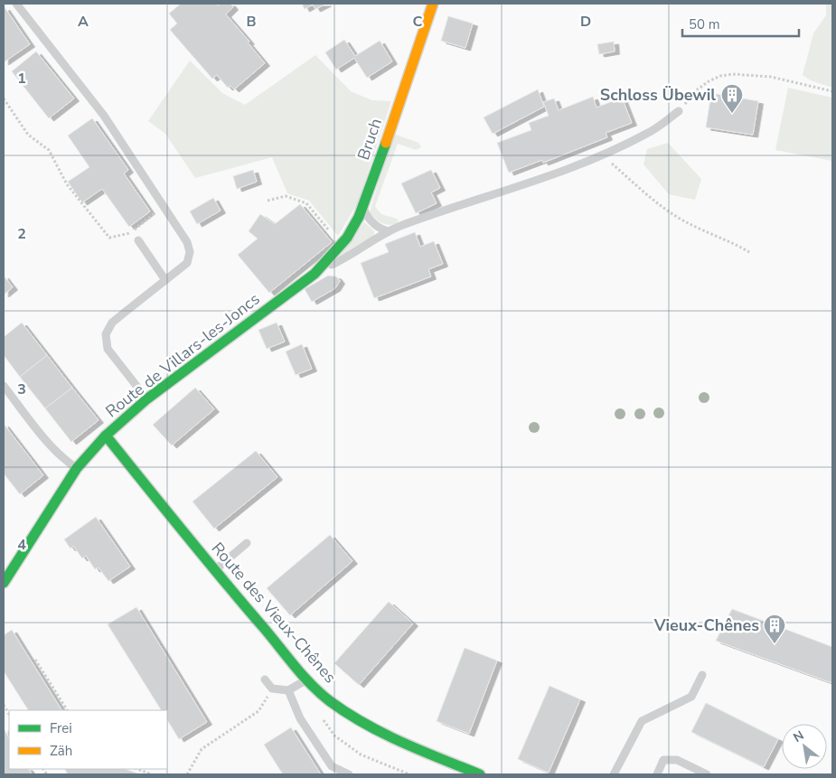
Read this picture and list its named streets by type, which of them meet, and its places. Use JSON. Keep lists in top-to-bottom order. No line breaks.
{"streets":{"street":["Bruch","Route de Villars-les-Joncs","Route des Vieux-Chênes"]},"crossings":[["Bruch","Route de Villars-les-Joncs"],["Route de Villars-les-Joncs","Route des Vieux-Chênes"]],"places":{"building":["Schloss Übewil","Vieux-Chênes"]},"legend":["Frei","Zäh"],"scale_bar":"50 m","north":"top left","grid":{"columns":["A","B","C","D"],"rows":["1","2","3","4"]}}
